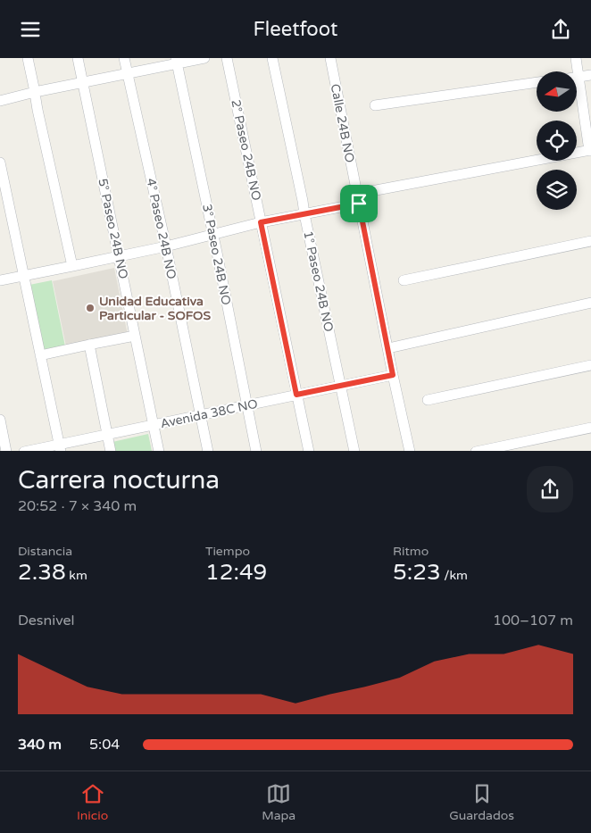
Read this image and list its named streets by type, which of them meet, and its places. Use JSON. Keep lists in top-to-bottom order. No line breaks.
{"streets":{"street":["Calle 24B NO","2° Paseo 24B NO","5° Paseo 24B NO","4° Paseo 24B NO","3° Paseo 24B NO","1° Paseo 24B NO","Avenida 38C NO"]},"crossings":[["Calle 24B NO","Avenida 38C NO"],["2° Paseo 24B NO","Avenida 38C NO"],["5° Paseo 24B NO","Avenida 38C NO"],["4° Paseo 24B NO","Avenida 38C NO"],["3° Paseo 24B NO","Avenida 38C NO"],["1° Paseo 24B NO","Avenida 38C NO"]],"places":["Unidad Educativa Particular - SOFOS"],"north":"left","page":{"header":"Fleetfoot","heading":["Carrera nocturna","20:52 · 7 × 340 m"],"stats":[["Distancia","2.38 km"],["Tiempo","12:49"],["Ritmo","5:23 /km"]],"chart":["Desnivel","100–107 m"],"list":[{"name":"340 m","note":"5:04"}],"tabs":["Inicio","Mapa","Guardados"]}}
